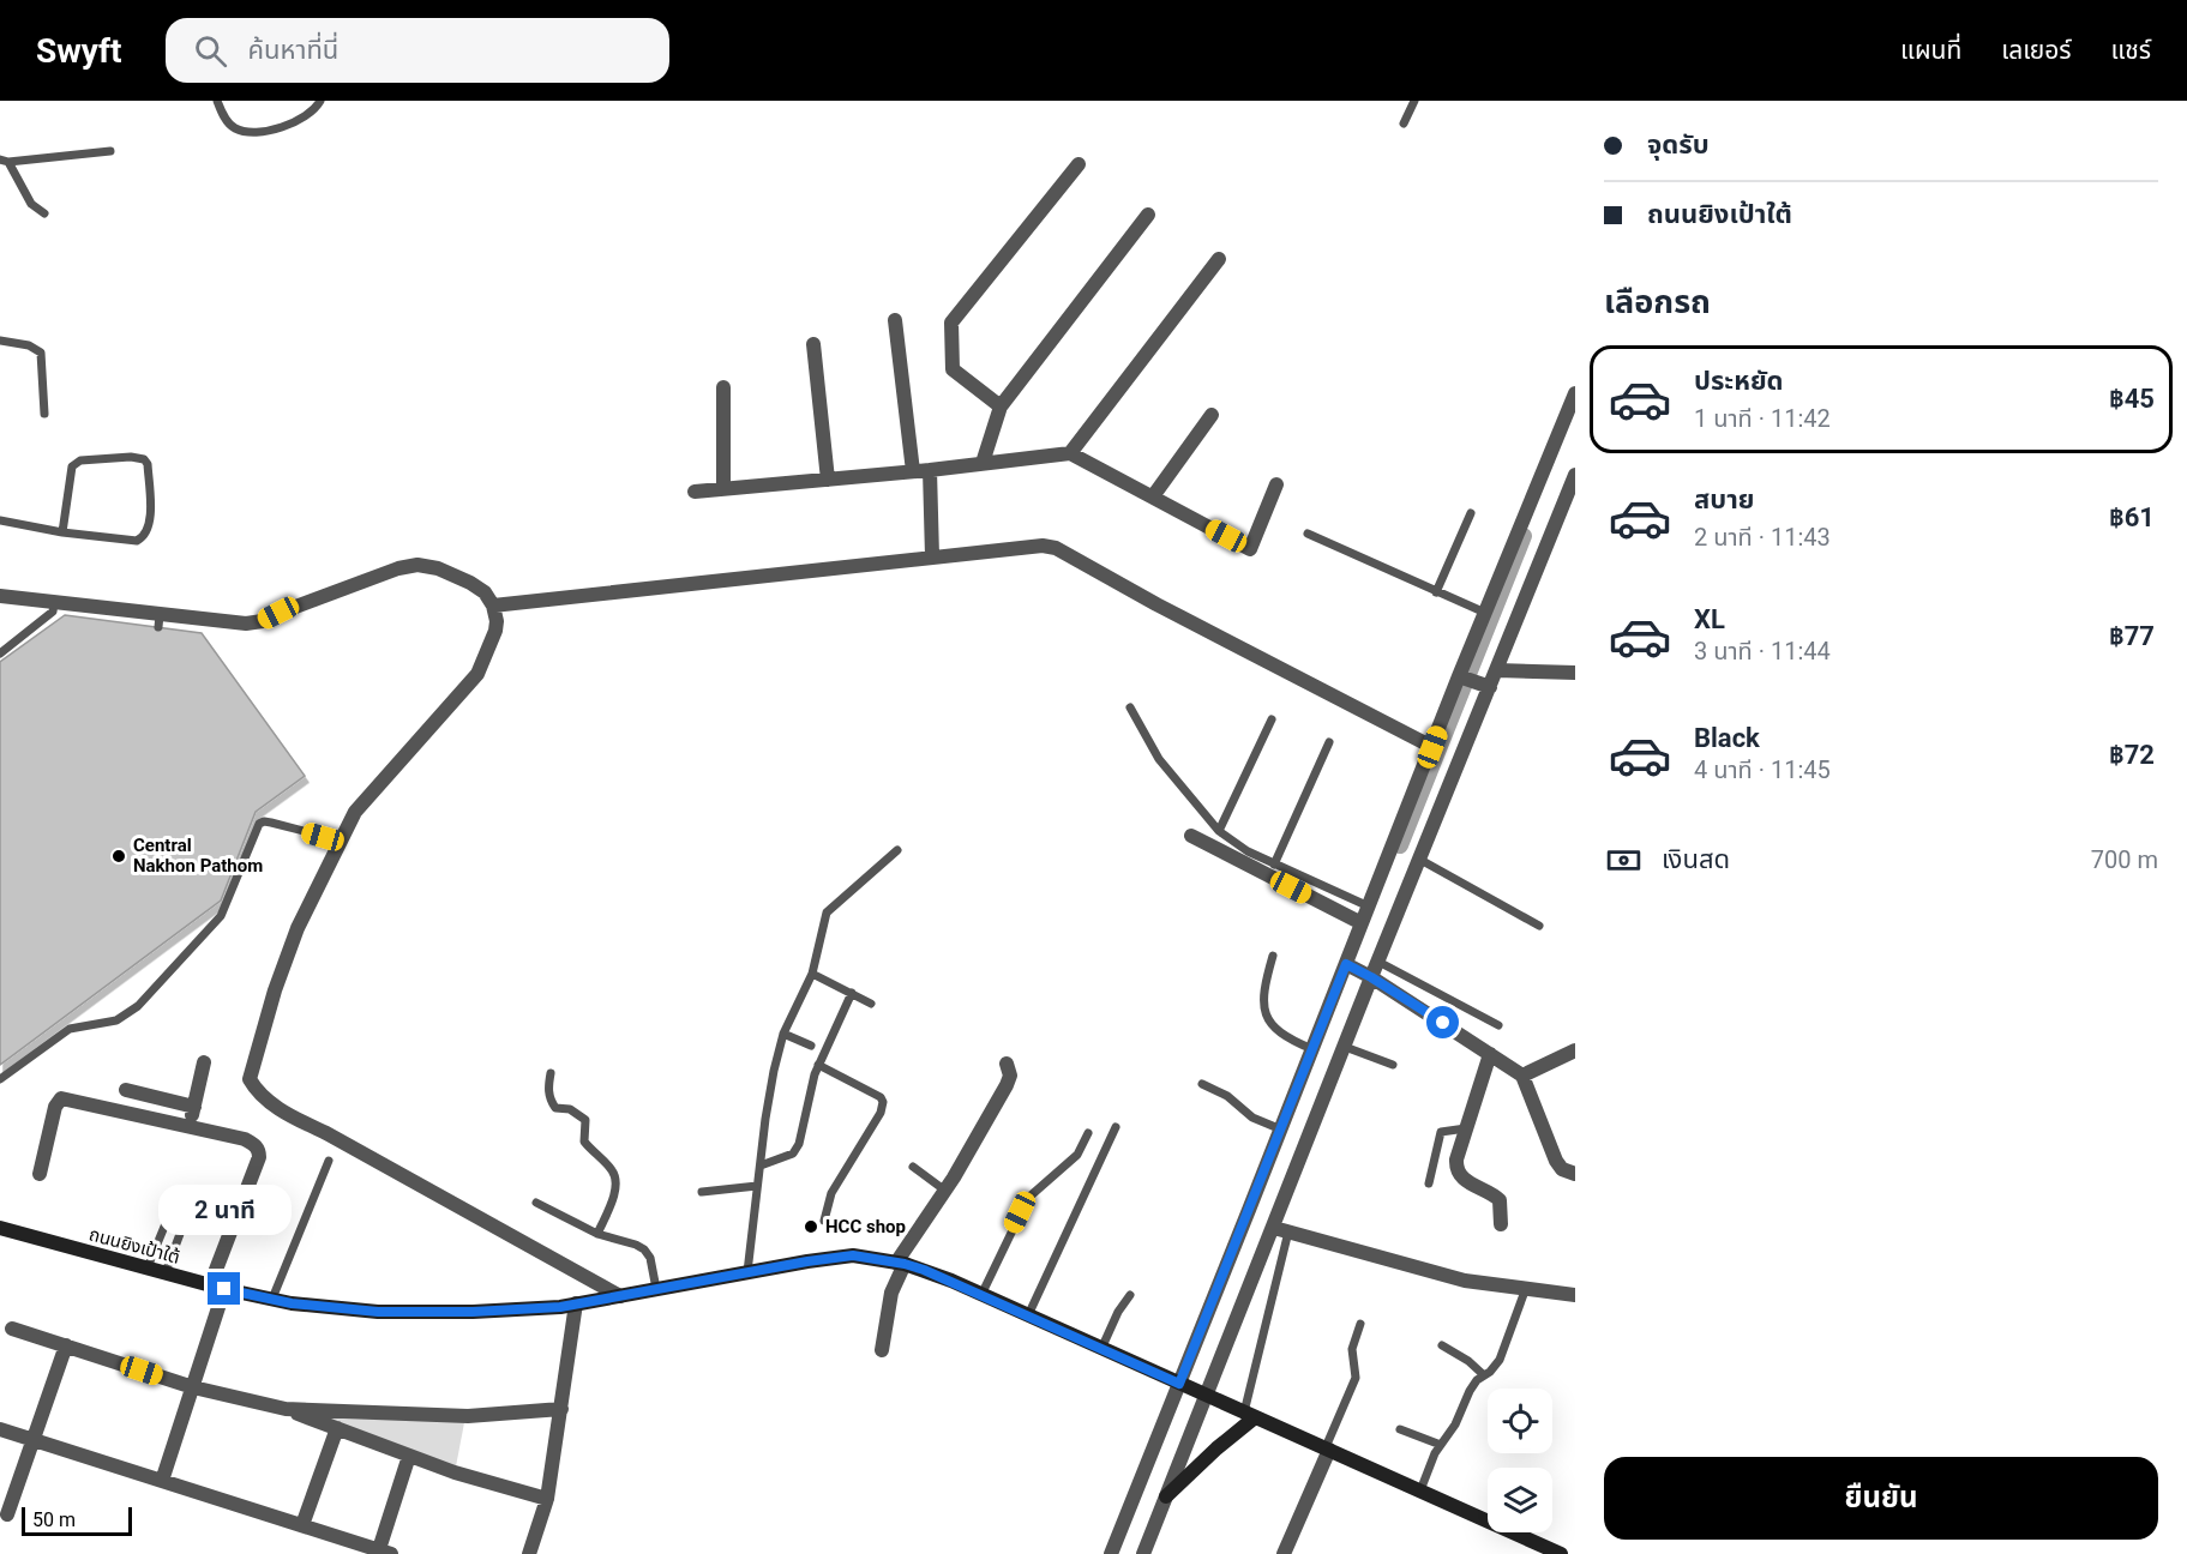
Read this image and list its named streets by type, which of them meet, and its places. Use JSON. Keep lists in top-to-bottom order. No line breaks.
{"streets":{"main road":["ถนนยิงเป้าใต้"]},"places":["Central Nakhon Pathom","HCC shop"],"scale_bar":"50 m","page":{"header":"Swyft","search":"ค้นหาที่นี่","nav":["แผนที่","เลเยอร์","แชร์"],"banner":["จุดรับ","ถนนยิงเป้าใต้"],"heading":"เลือกรถ","list":[{"name":"ประหยัด","note":"1 นาที · 11:42","value":"฿45"},{"name":"สบาย","note":"2 นาที · 11:43","value":"฿61"},{"name":"XL","note":"3 นาที · 11:44","value":"฿77"},{"name":"Black","note":"4 นาที · 11:45","value":"฿72"}],"pay":["เงินสด","700 m"],"bubble":"2 นาที","buttons":"ยืนยัน","scale":"50 m"}}
